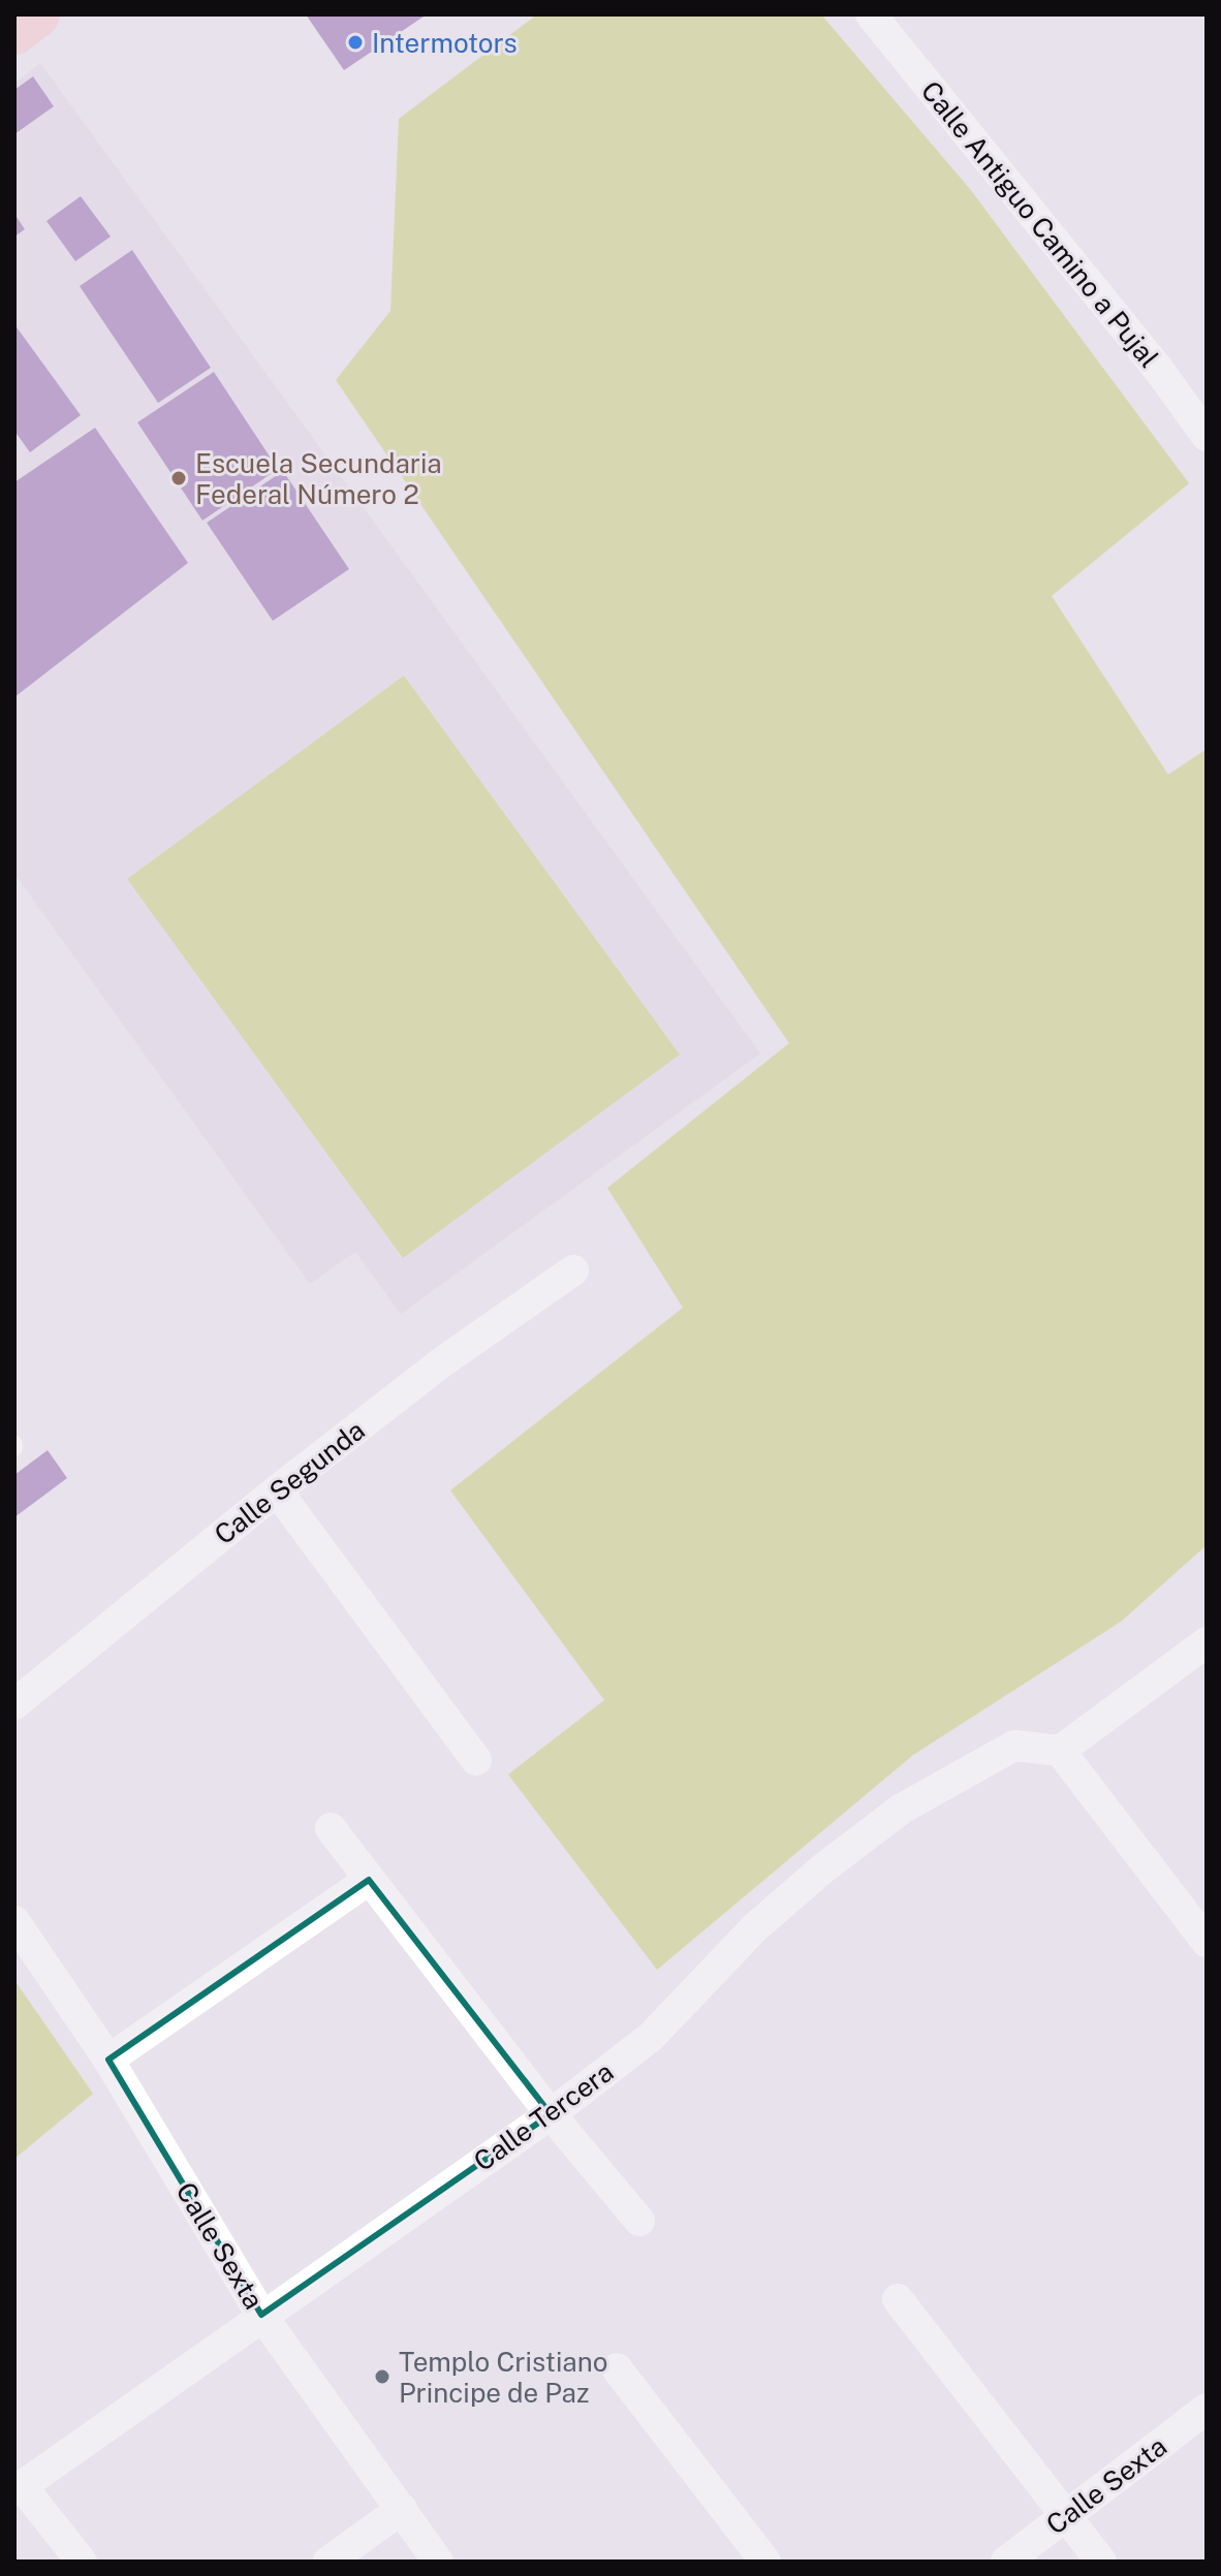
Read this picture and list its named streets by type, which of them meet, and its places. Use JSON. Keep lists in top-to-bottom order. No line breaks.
{"streets":{"street":["Calle Antiguo Camino a Pujal","Calle Segunda","Calle Tercera","Calle Sexta"]},"crossings":[["Calle Tercera","Calle Sexta"]],"places":["Intermotors","Escuela Secundaria Federal Número 2","Templo Cristiano Principe de Paz"]}
